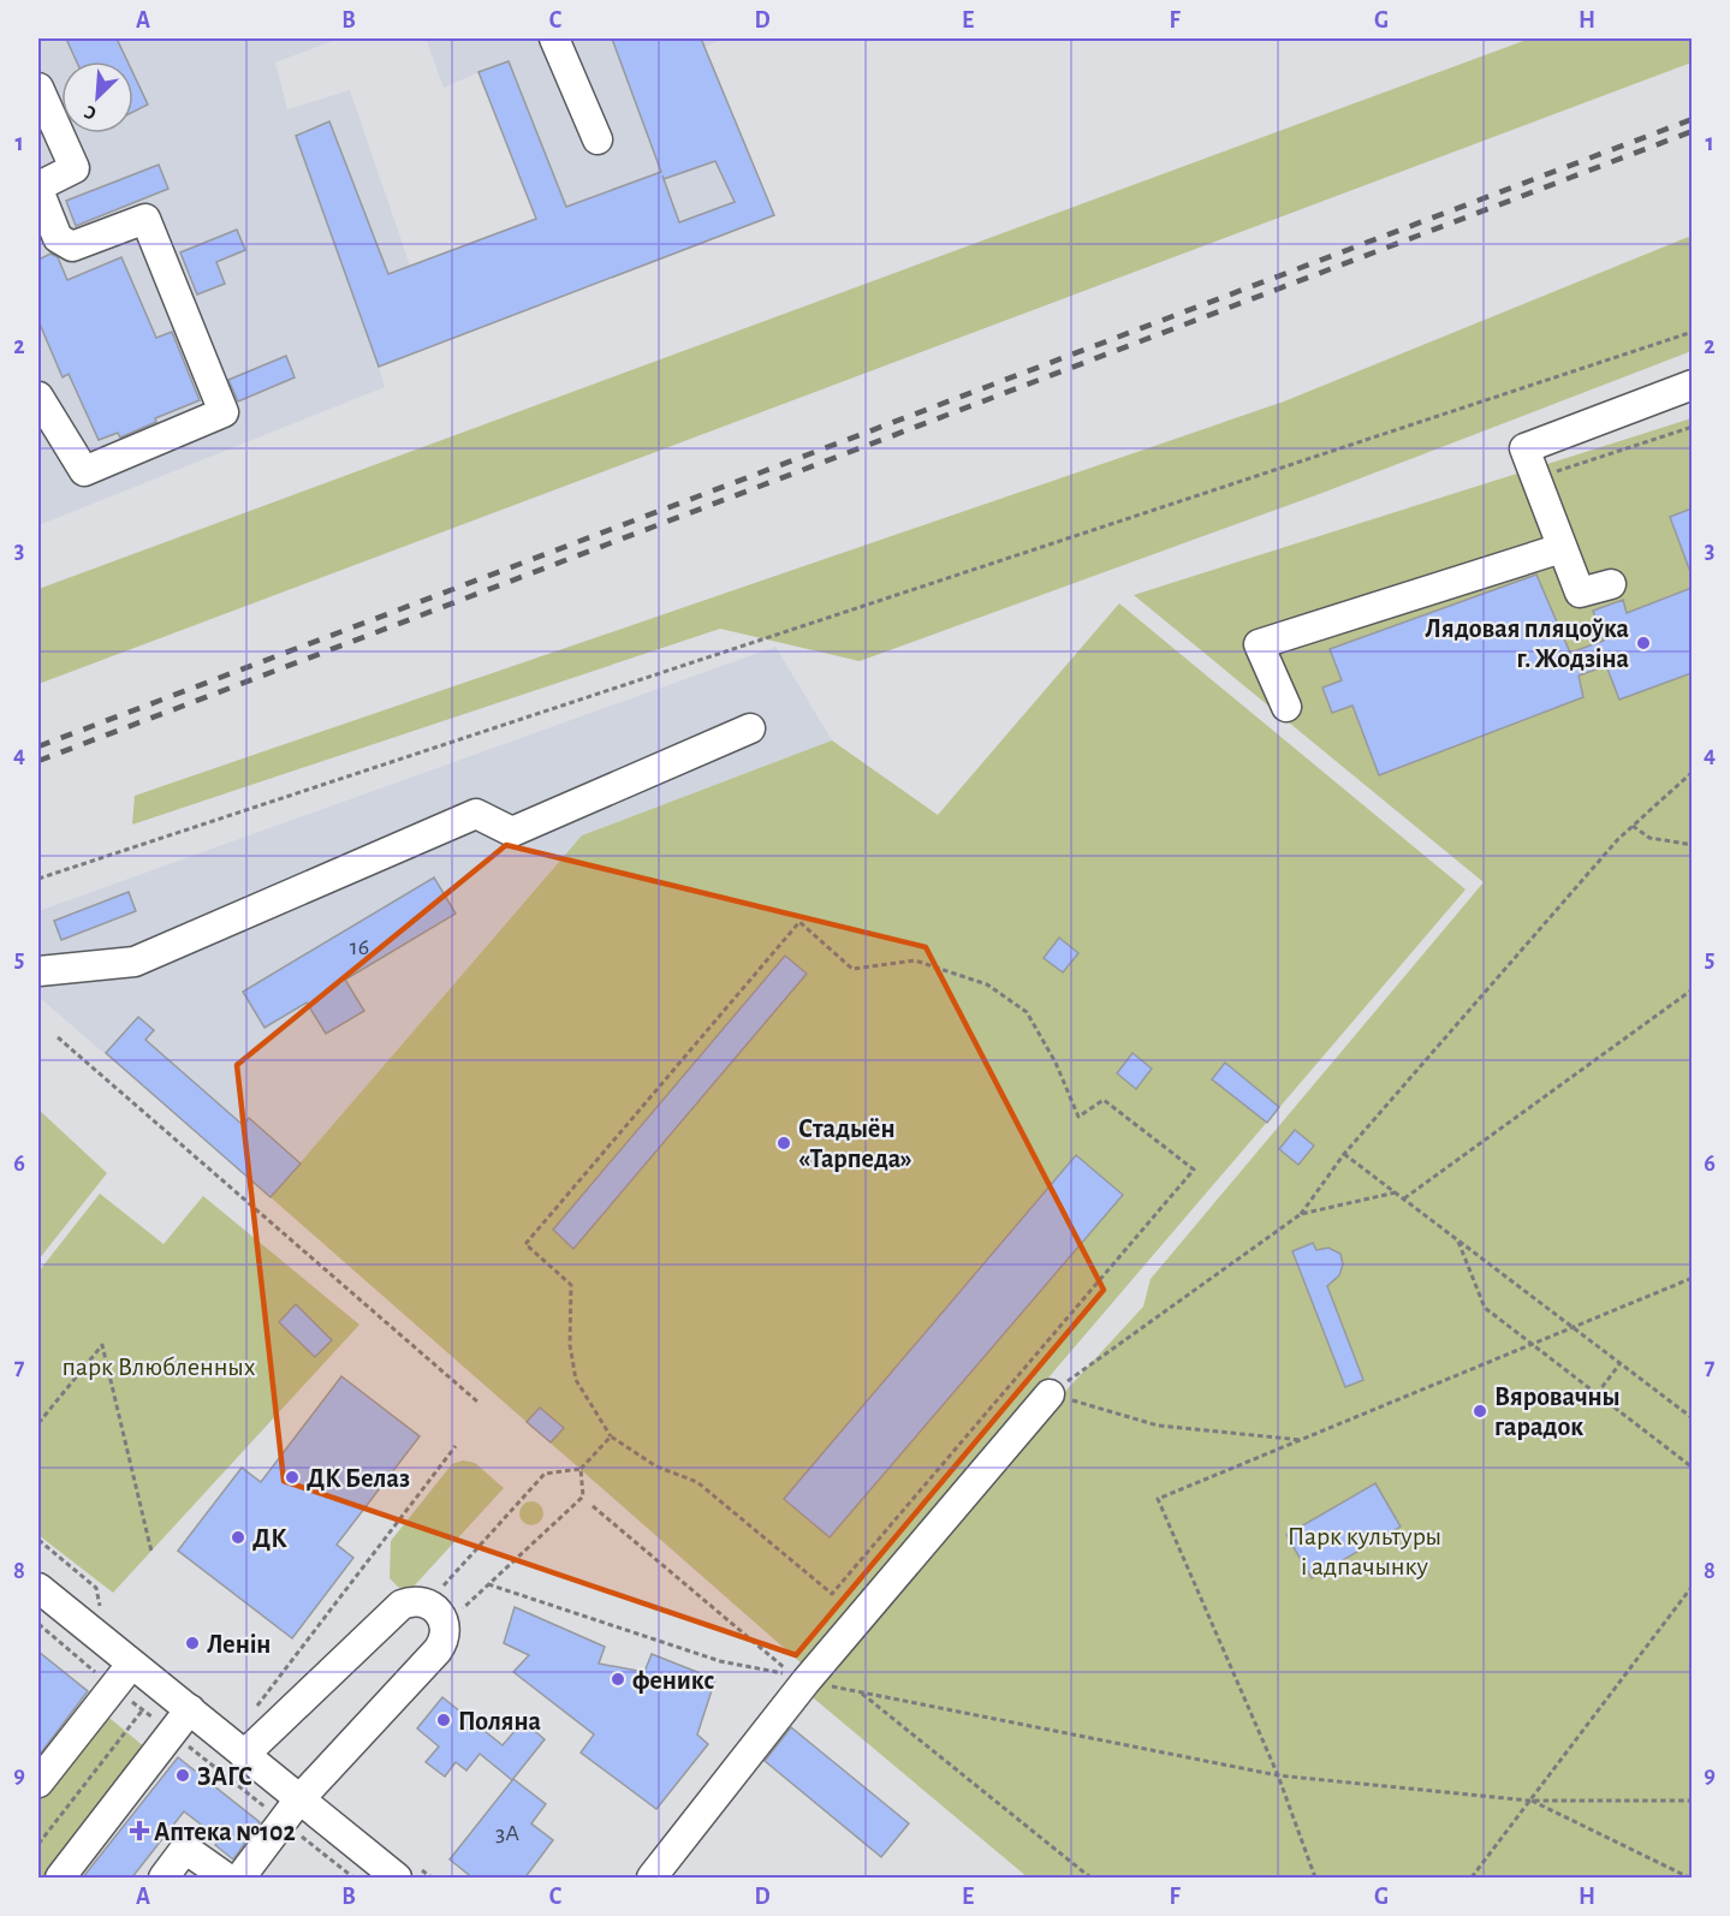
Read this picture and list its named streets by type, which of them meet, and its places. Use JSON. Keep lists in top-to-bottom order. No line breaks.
{"parks":["парк Влюбленных","Парк культуры і адпачынку"],"places":{"other":["Лядовая пляцоўка г. Жодзіна","Стадыён «Тарпеда»","Вяровачны гарадок","ДК Белаз","ДК","Ленін","феникс","Поляна","ЗАГС"],"health":["Аптека №102"]},"house_numbers":["16","3А"],"north":"bottom left","grid":{"columns":["A","B","C","D","E","F","G","H"],"rows":["1","2","3","4","5","6","7","8","9"]}}
